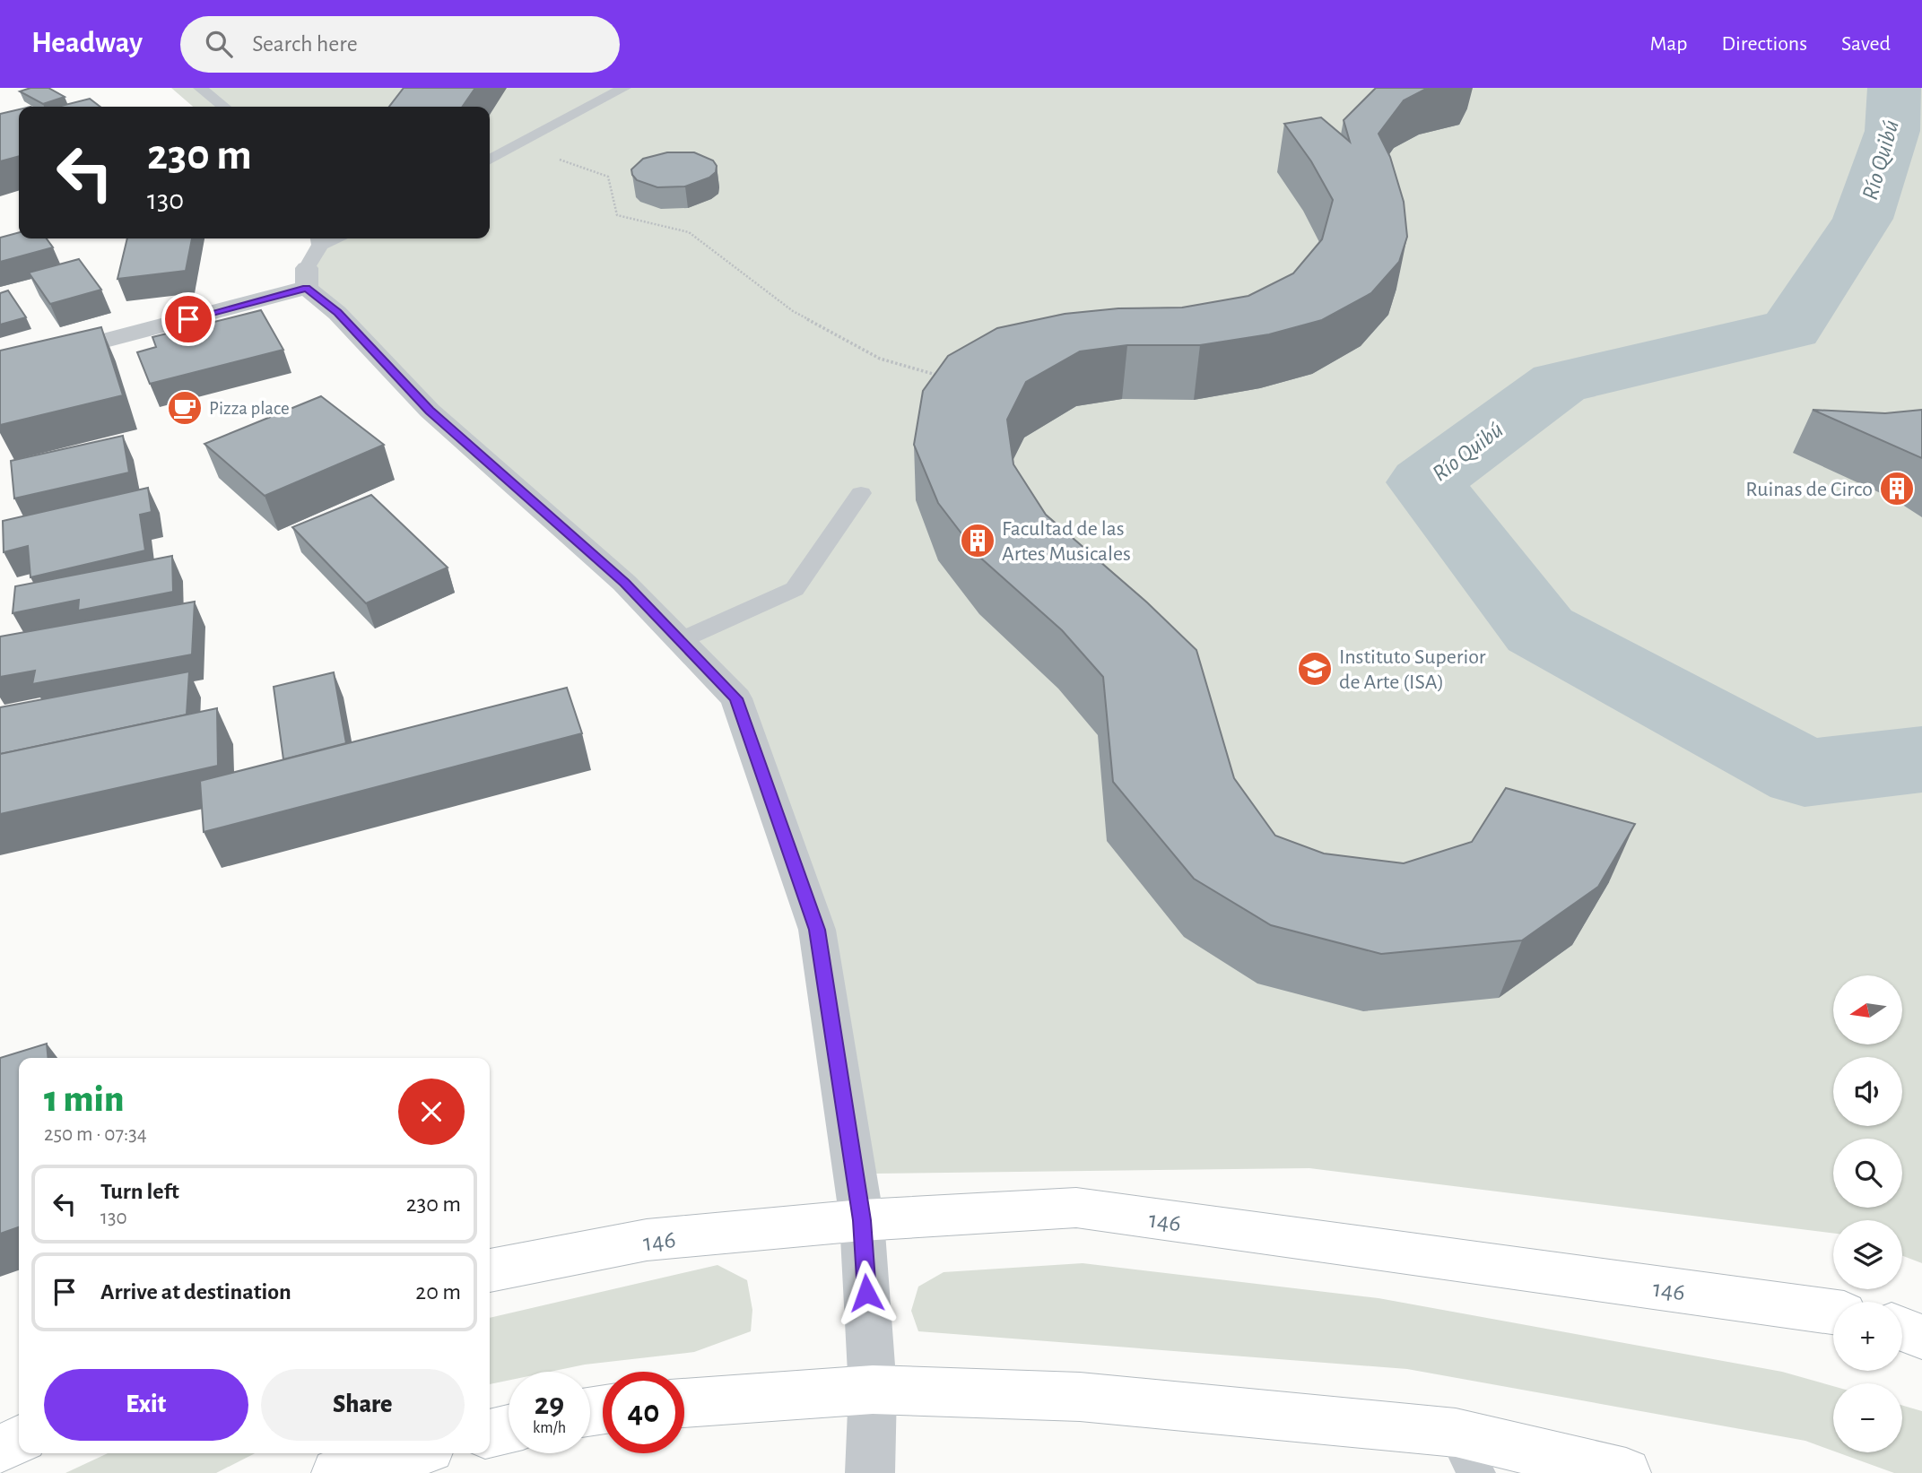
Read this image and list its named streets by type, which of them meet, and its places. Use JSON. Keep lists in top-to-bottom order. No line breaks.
{"streets":{"main road":["146"]},"water":["Río Quibú"],"places":{"cafe":["Pizza place"],"building":["Ruinas de Circo","Facultad de las Artes Musicales"],"school or university":["Instituto Superior de Arte (ISA)"]},"north":"left","page":{"header":"Headway","search":"Search here","nav":["Map","Directions","Saved"],"turn":["230 m","130"],"map_buttons":["+","−"],"heading":["1 min","250 m · 07:34"],"list":[{"name":"Turn left","note":"130","value":"230 m"},{"name":"Arrive at destination","value":"20 m"}],"buttons":["Exit","Share"],"speed":"29 km/h","limit":"40"}}
